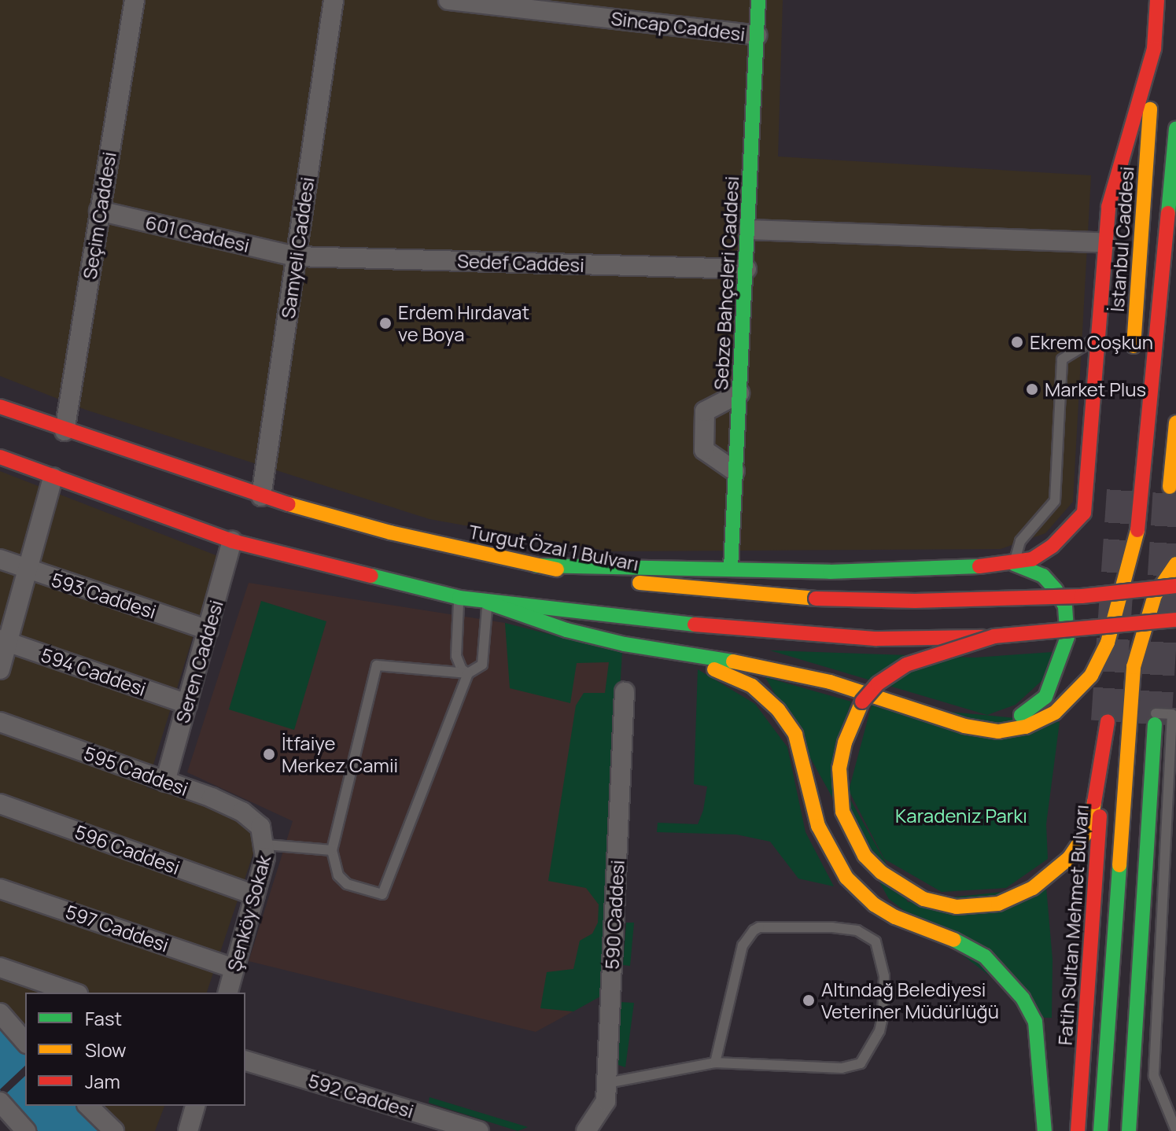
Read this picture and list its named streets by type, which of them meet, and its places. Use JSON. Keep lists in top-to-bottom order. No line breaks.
{"streets":{"main road":["İstanbul Caddesi","Sebze Bahçeleri Caddesi","Turgut Özal 1 Bulvarı","Fatih Sultan Mehmet Bulvarı"],"street":["Sincap Caddesi","Seçim Caddesi","601 Caddesi","Samyeli Caddesi","Sedef Caddesi","593 Caddesi","Seren Caddesi","594 Caddesi","595 Caddesi","596 Caddesi","Şenköy Sokak","590 Caddesi","597 Caddesi","592 Caddesi"]},"crossings":[["Sincap Caddesi","Sebze Bahçeleri Caddesi"],["Seçim Caddesi","601 Caddesi"],["Seçim Caddesi","Turgut Özal 1 Bulvarı"],["601 Caddesi","Samyeli Caddesi"],["601 Caddesi","Sedef Caddesi"],["Samyeli Caddesi","Sedef Caddesi"],["Samyeli Caddesi","Turgut Özal 1 Bulvarı"],["Sedef Caddesi","Sebze Bahçeleri Caddesi"],["593 Caddesi","Seren Caddesi"],["Seren Caddesi","594 Caddesi"],["Seren Caddesi","595 Caddesi"],["595 Caddesi","Şenköy Sokak"],["596 Caddesi","Şenköy Sokak"],["Şenköy Sokak","597 Caddesi"]],"parks":["Karadeniz Parkı"],"places":["Erdem Hırdavat ve Boya","Ekrem Coşkun","Market Plus","İtfaiye Merkez Camii","Altındağ Belediyesi Veteriner Müdürlüğü"],"legend":["Fast","Slow","Jam"]}
